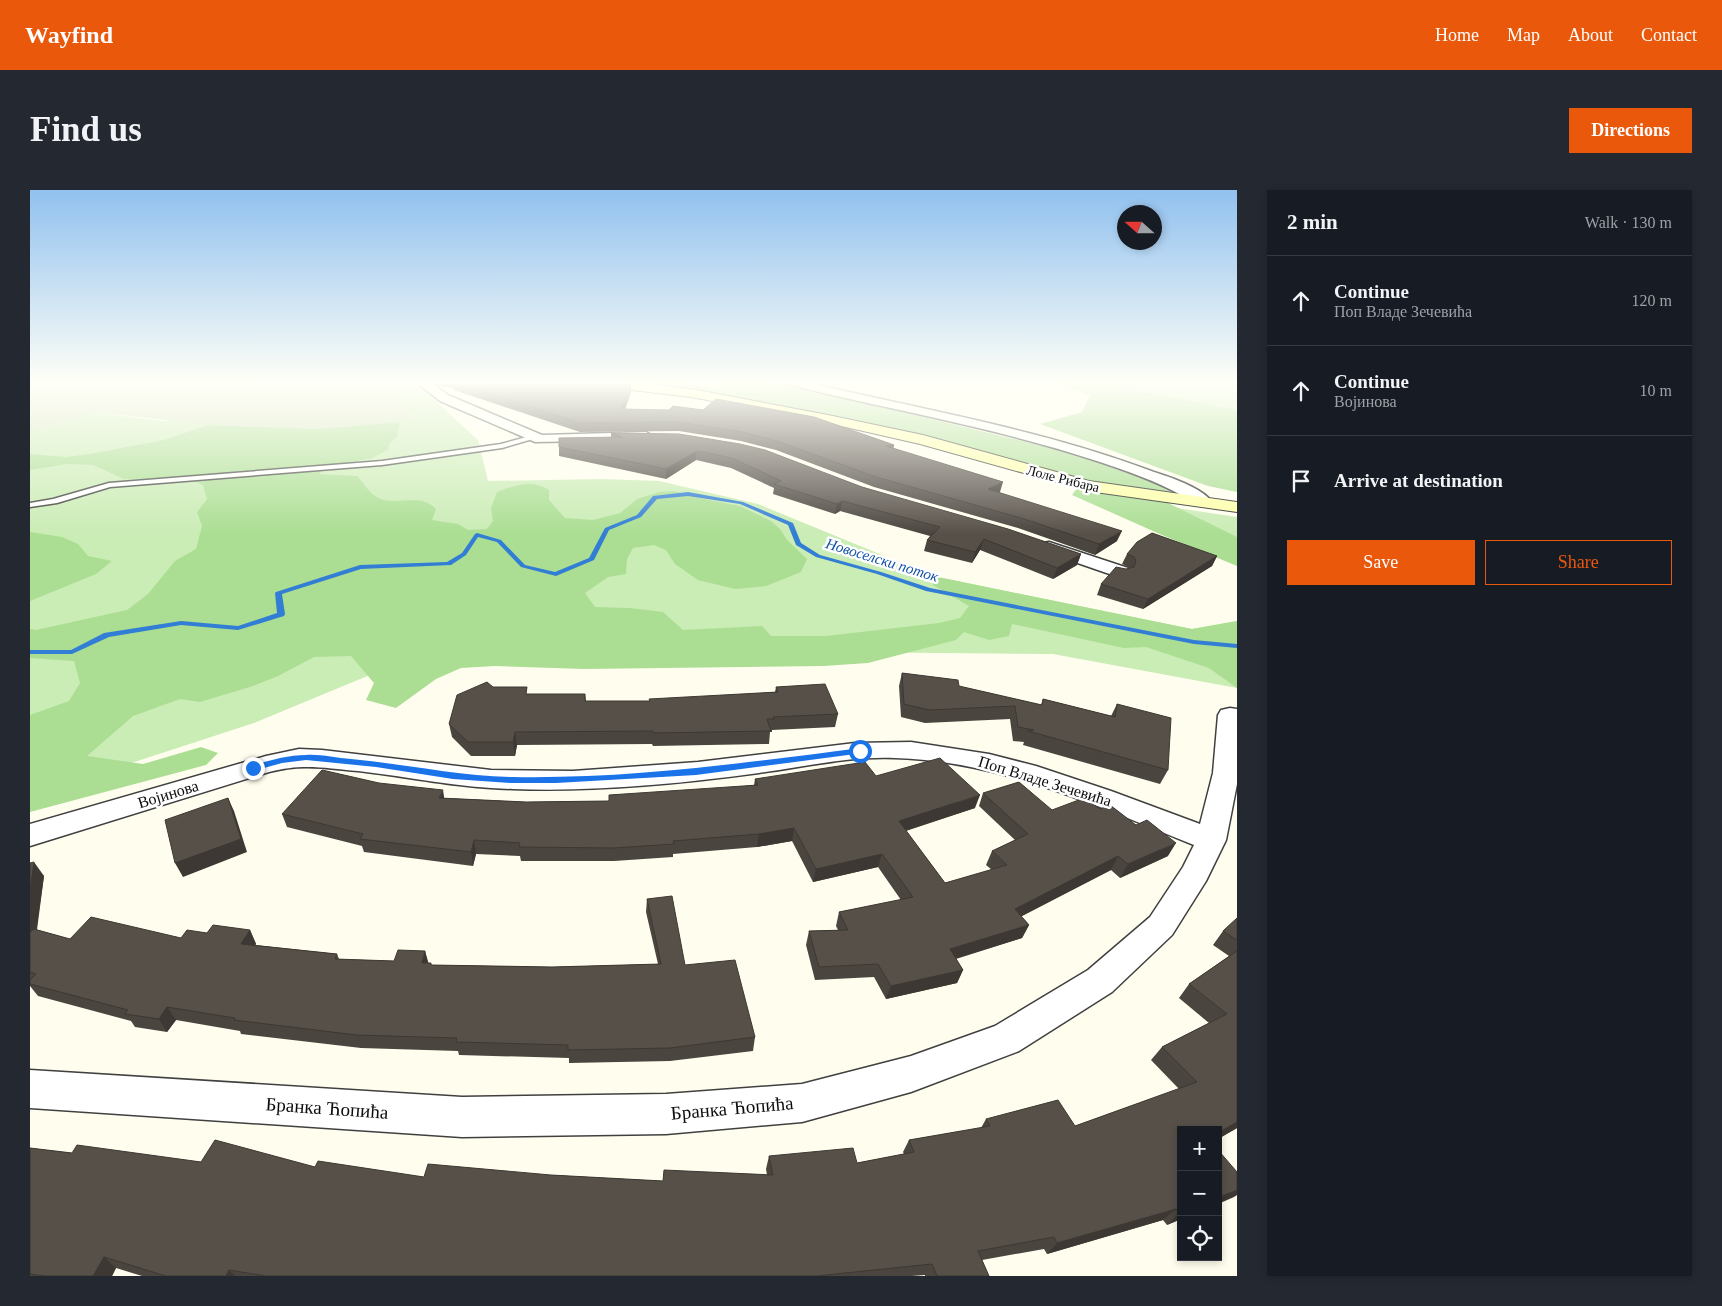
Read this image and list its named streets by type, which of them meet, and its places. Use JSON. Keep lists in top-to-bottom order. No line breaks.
{"streets":{"street":["Лоле Рибара","Поп Владе Зечевића","Војинова","Бранка Ћопића"]},"crossings":[["Поп Владе Зечевића","Војинова"],["Поп Владе Зечевића","Бранка Ћопића"]],"water":["Новоселски поток"],"north":"left","page":{"header":"Wayfind","nav":["Home","Map","About","Contact"],"buttons":["Directions",["Save","Share"]],"title":"Find us","heading":["2 min","Walk · 130 m"],"list":[["Continue","Поп Владе Зечевића","120 m"],["Continue","Војинова","10 m"],"Arrive at destination"],"map_buttons":["+","−"]}}
